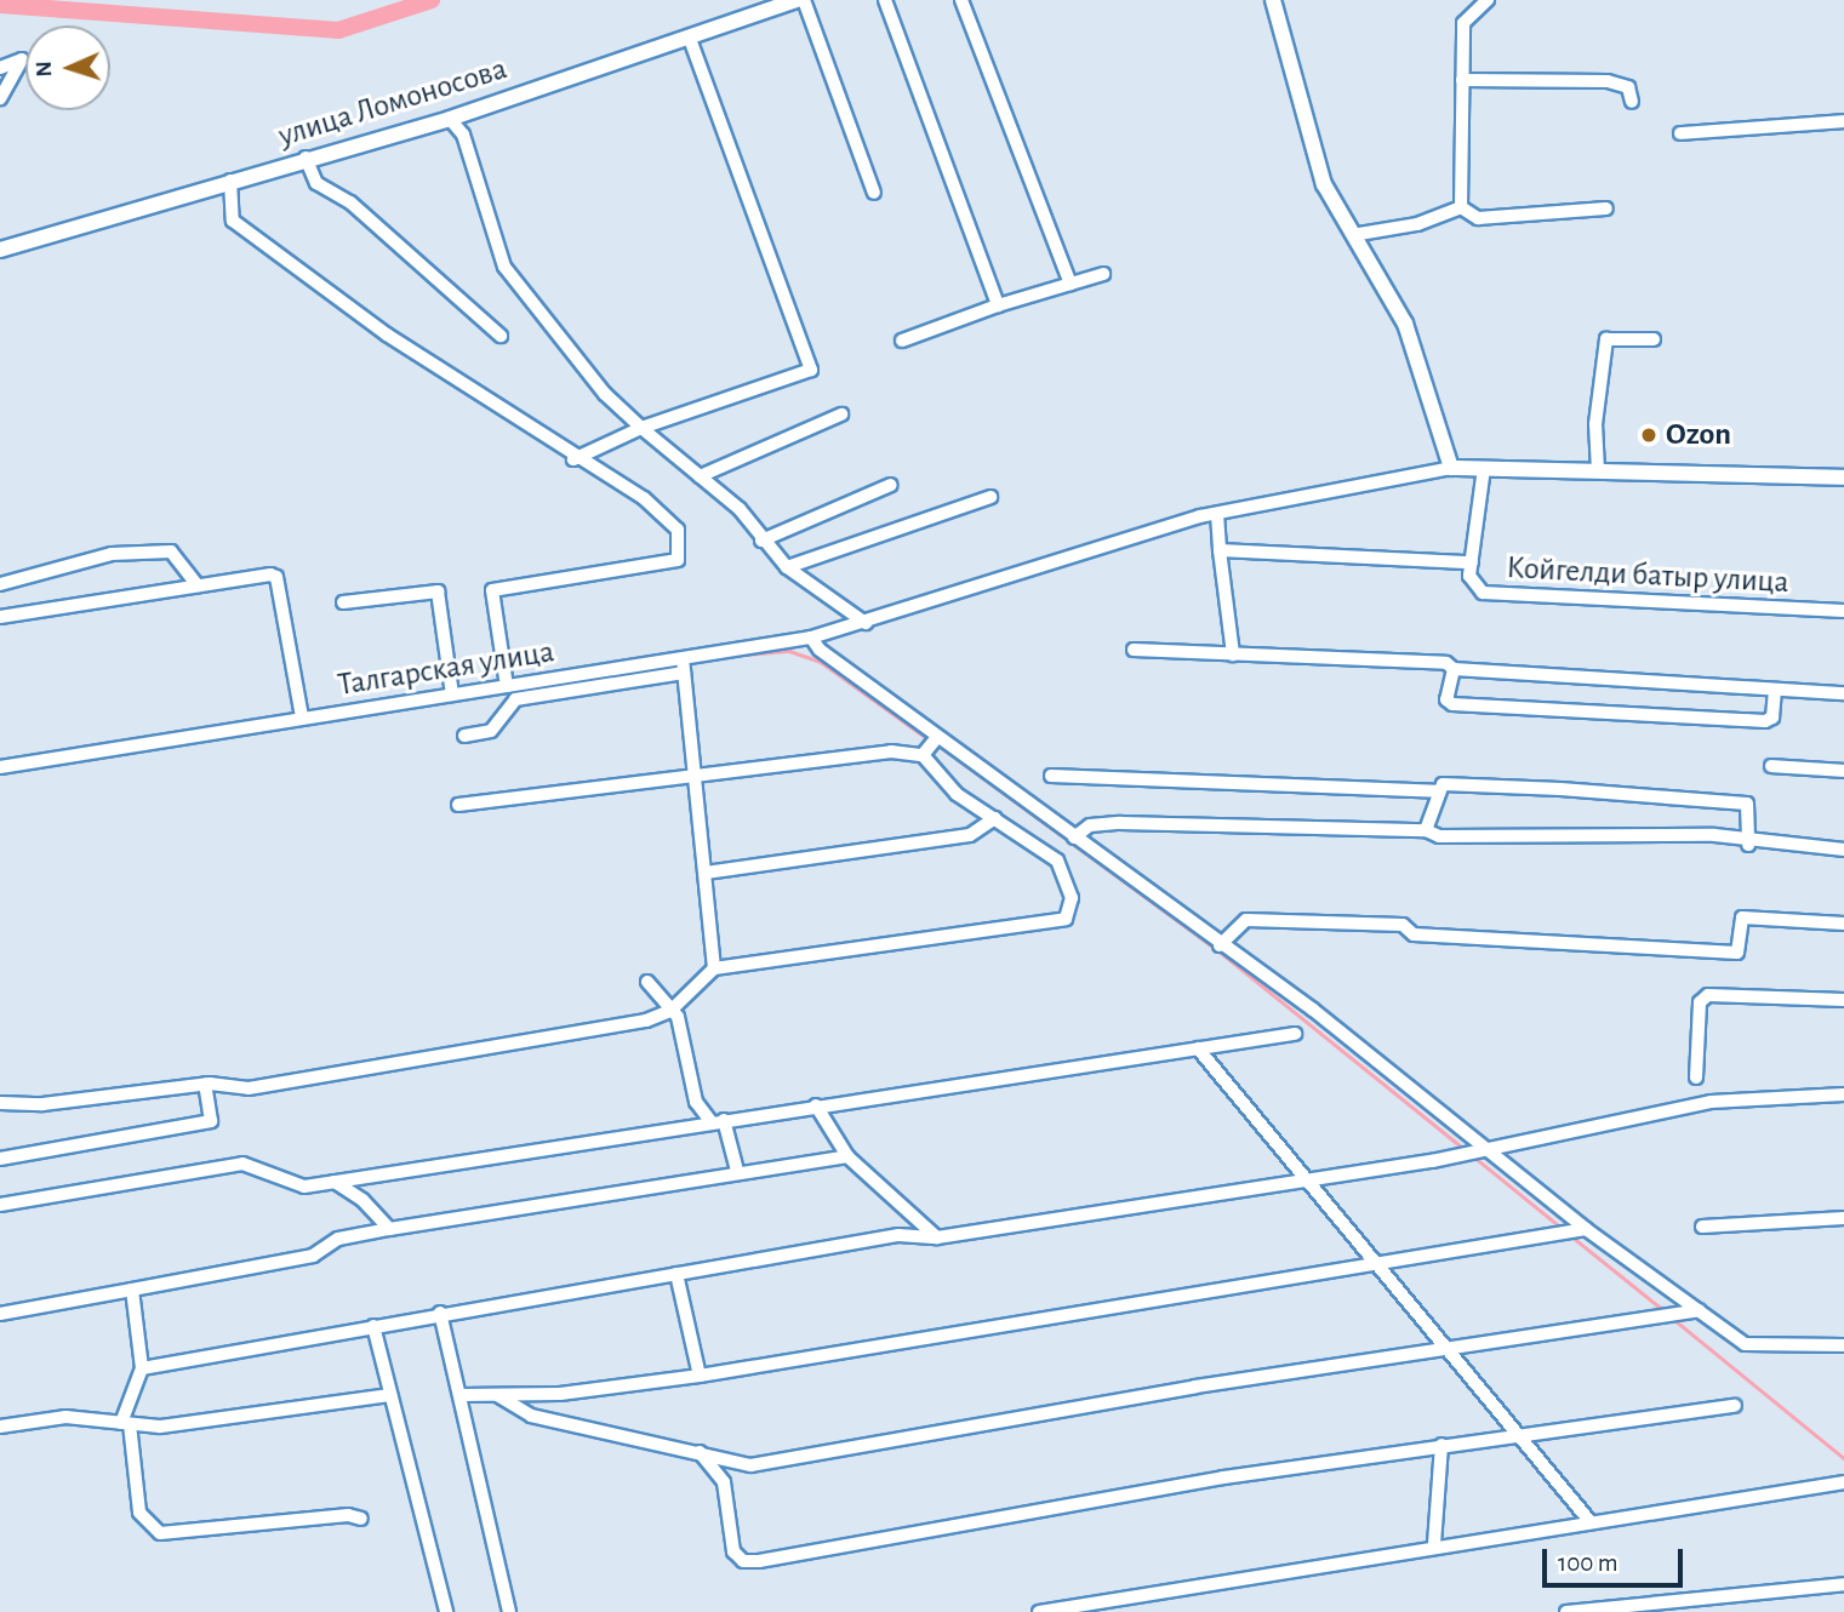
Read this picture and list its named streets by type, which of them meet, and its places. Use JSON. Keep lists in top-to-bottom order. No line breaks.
{"streets":{"main road":["улица Ломоносова"],"street":["Койгелди батыр улица","Талгарская улица"]},"places":["Ozon"],"scale_bar":"100 m","north":"left"}
